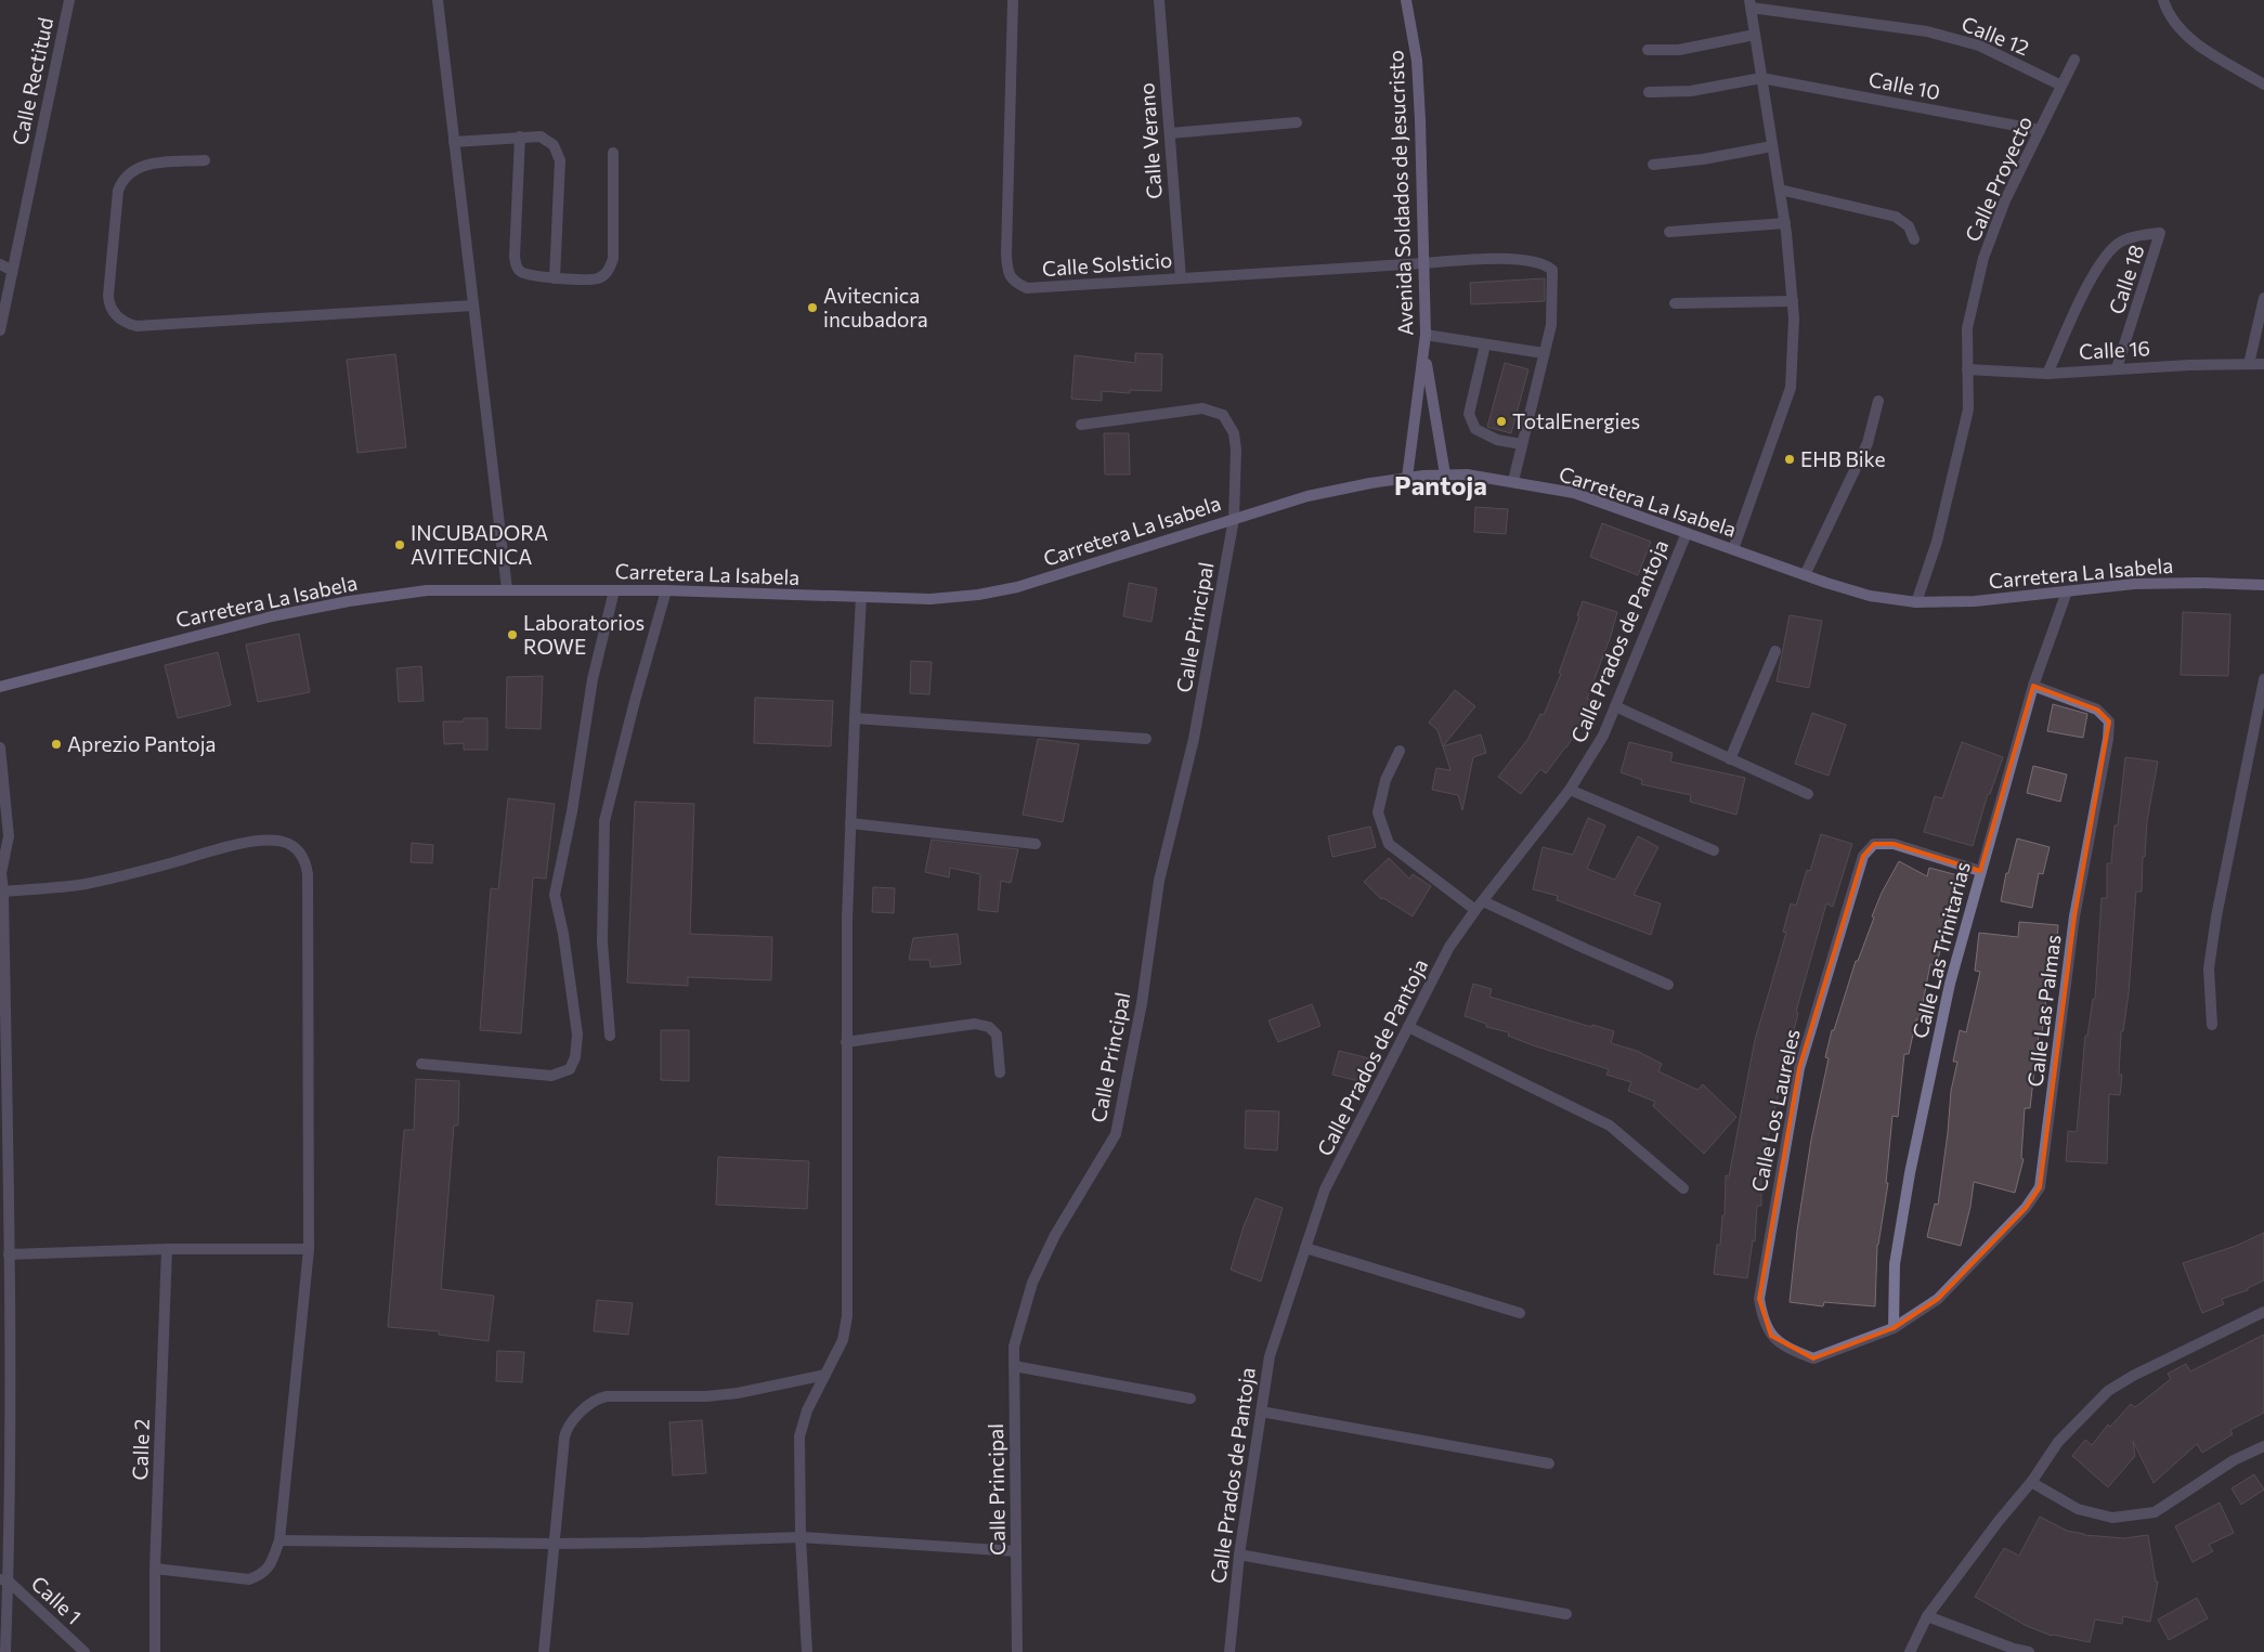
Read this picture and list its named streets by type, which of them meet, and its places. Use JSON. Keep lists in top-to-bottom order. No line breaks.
{"streets":{"main road":["Avenida Soldados de Jesucristo","Carretera La Isabela"],"street":["Calle 12","Calle Rectitud","Calle 10","Calle Verano","Calle Proyecto","Calle Solsticio","Calle 18","Calle 16","Calle Principal","Calle Prados de Pantoja","Calle Las Trinitarias","Calle Las Palmas","Calle Los Laureles","Calle 2","Calle 1"]},"crossings":[["Calle 12","Calle Proyecto"],["Calle 10","Calle Proyecto"],["Calle Verano","Calle Solsticio"],["Calle Proyecto","Calle 16"],["Calle Proyecto","Carretera La Isabela"],["Avenida Soldados de Jesucristo","Calle Solsticio"],["Avenida Soldados de Jesucristo","Carretera La Isabela"],["Calle 18","Calle 16"],["Carretera La Isabela","Calle Principal"],["Carretera La Isabela","Calle Prados de Pantoja"],["Carretera La Isabela","Calle Las Trinitarias"],["Calle Las Trinitarias","Calle Las Palmas"],["Calle Las Trinitarias","Calle Los Laureles"],["Calle Las Palmas","Calle Los Laureles"]],"districts":["Pantoja"],"places":["Avitecnica incubadora","TotalEnergies","EHB Bike","INCUBADORA AVITECNICA","Laboratorios ROWE","Aprezio Pantoja"]}
